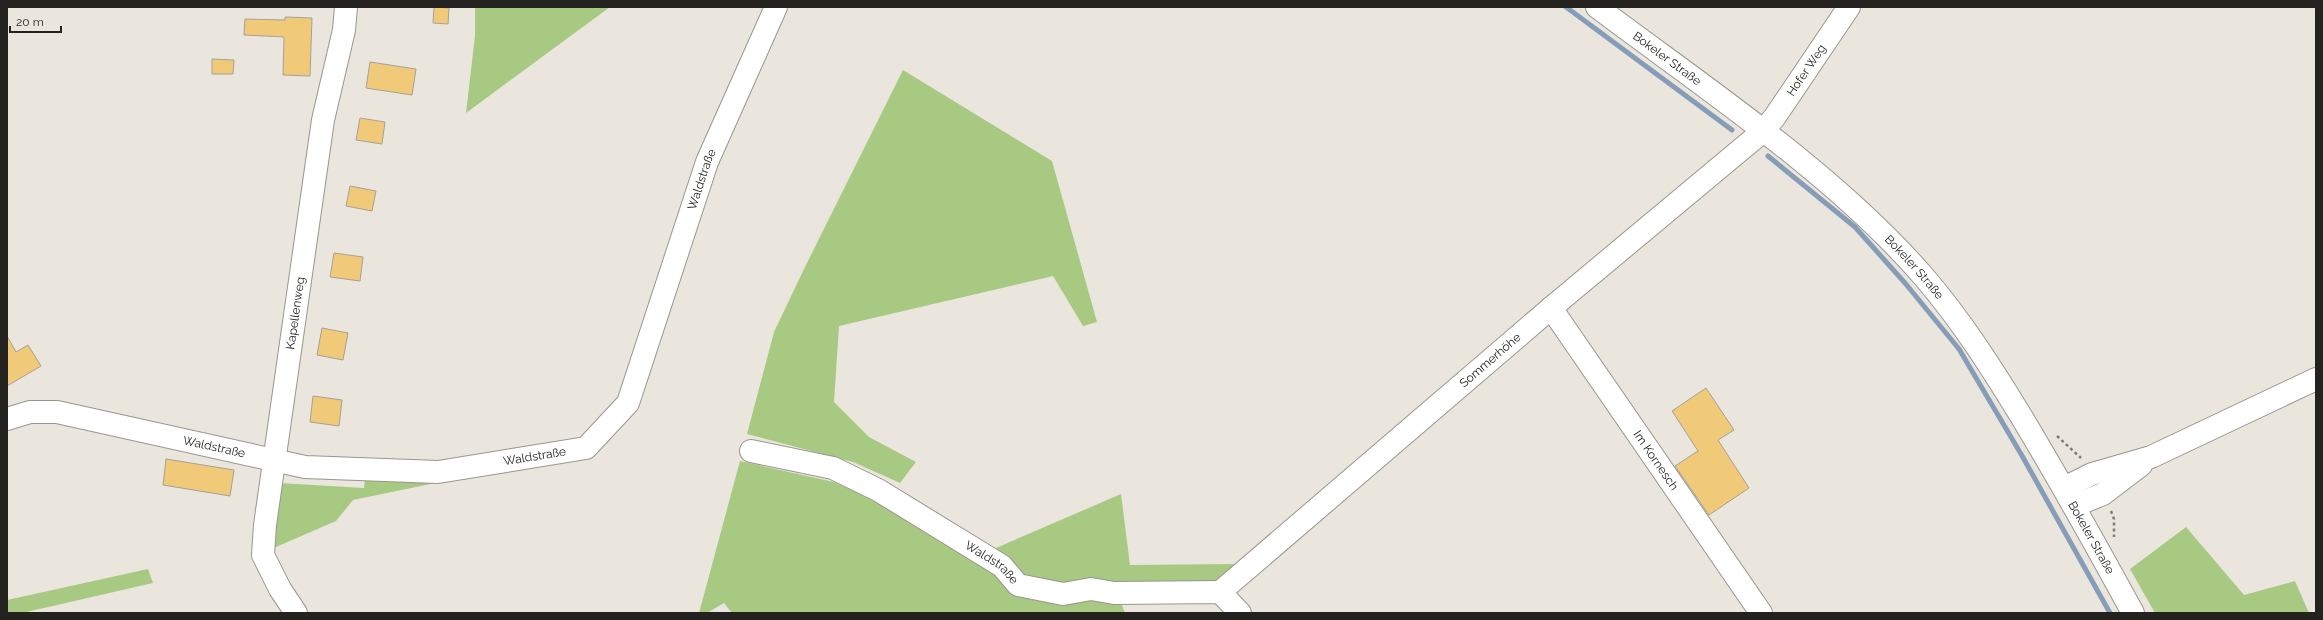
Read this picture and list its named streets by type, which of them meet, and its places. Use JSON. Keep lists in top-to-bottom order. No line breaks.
{"streets":{"street":["Bokeler Straße","Hofer Weg","Waldstraße","Kapellenweg","Sommerhöhe","Im Kornesch"]},"crossings":[["Bokeler Straße","Hofer Weg"],["Bokeler Straße","Sommerhöhe"],["Hofer Weg","Sommerhöhe"],["Waldstraße","Kapellenweg"],["Waldstraße","Sommerhöhe"],["Sommerhöhe","Im Kornesch"]],"scale_bar":"20 m"}
